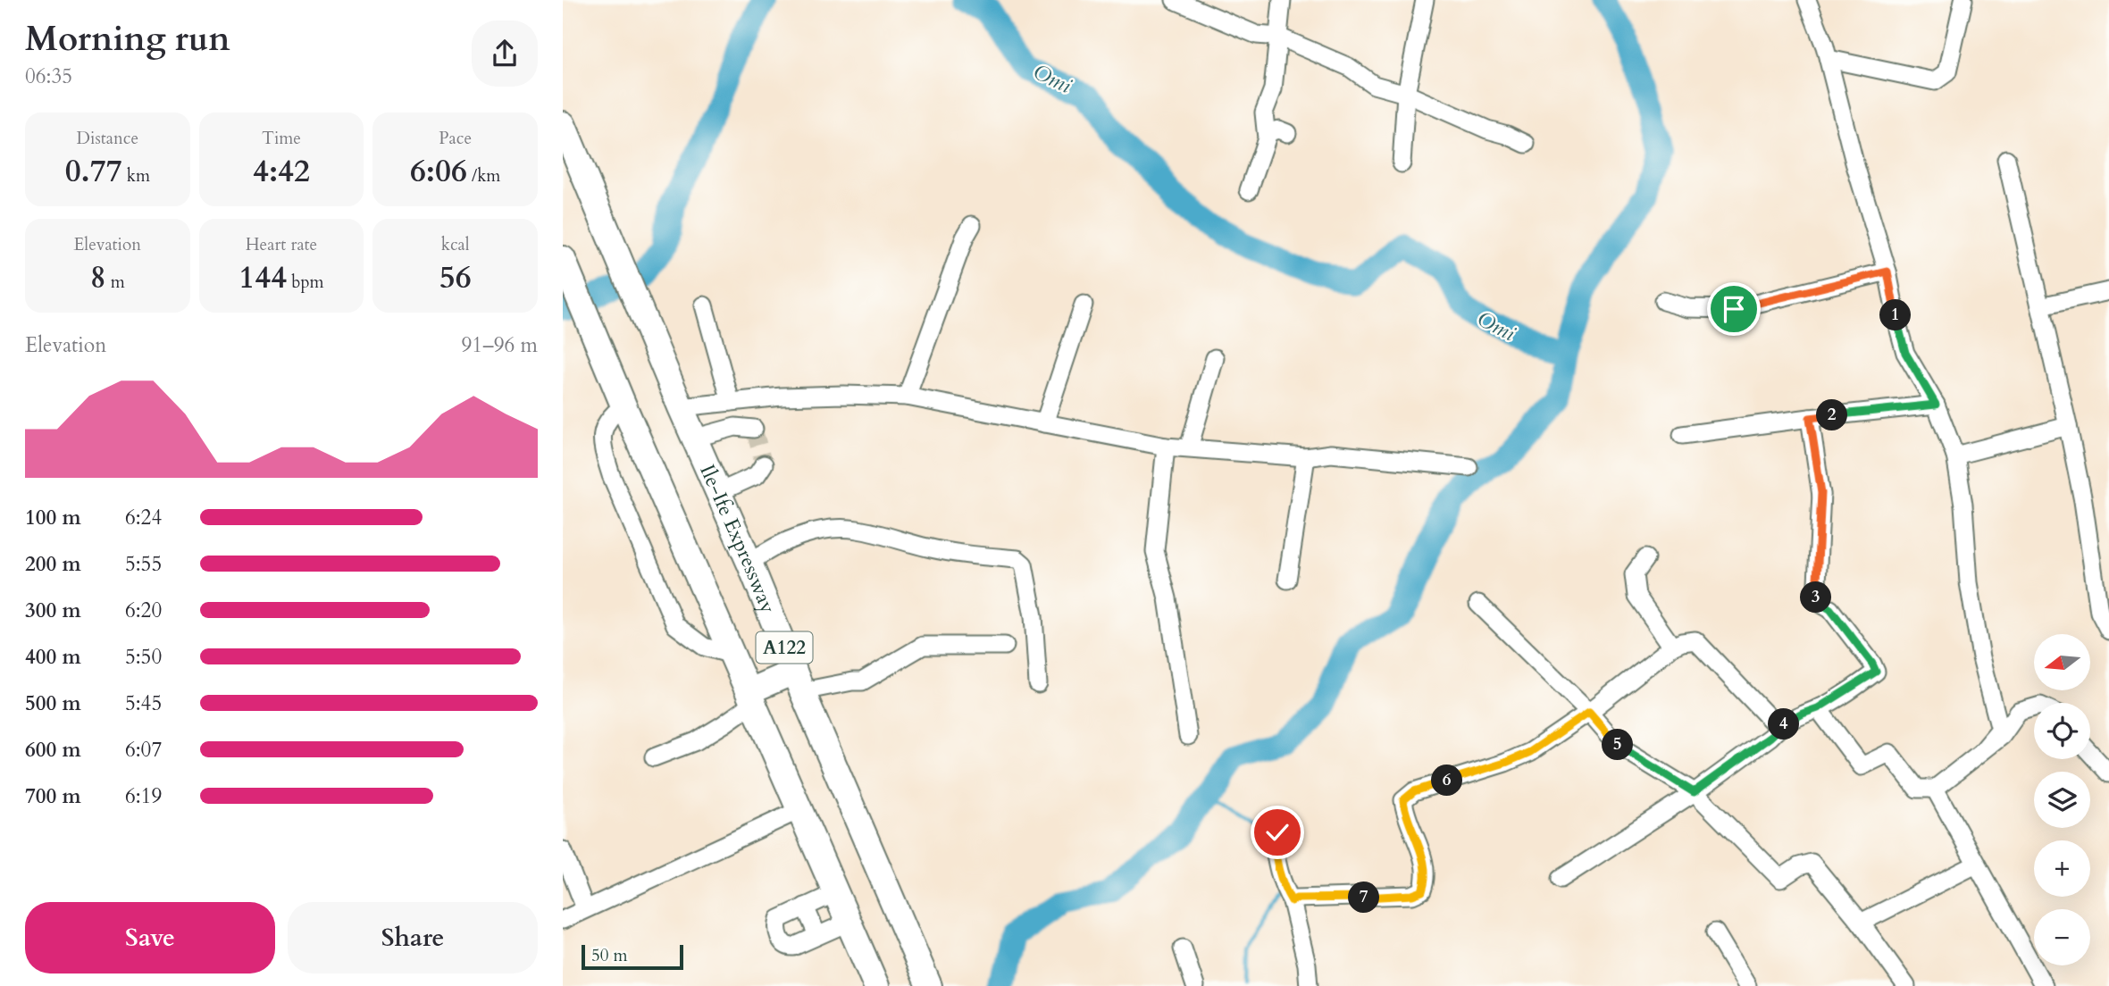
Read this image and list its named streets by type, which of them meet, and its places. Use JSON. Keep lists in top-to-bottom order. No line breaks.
{"streets":{"highway":["Ile-Ife Expressway","A122"]},"water":["Omi"],"scale_bar":"50 m","north":"left","page":{"heading":["Morning run","06:35"],"stats":[["Distance","0.77 km"],["Time","4:42"],["Pace","6:06 /km"],["Elevation","8 m"],["Heart rate","144 bpm"],["kcal","56"]],"pins":["1","2","3","4","5","6","7"],"chart":["Elevation","91–96 m"],"list":[{"name":"100 m","note":"6:24"},{"name":"200 m","note":"5:55"},{"name":"300 m","note":"6:20"},{"name":"400 m","note":"5:50"},{"name":"500 m","note":"5:45"},{"name":"600 m","note":"6:07"},{"name":"700 m","note":"6:19"}],"map_buttons":["+","−"],"buttons":["Save","Share"],"scale":"50 m"}}
